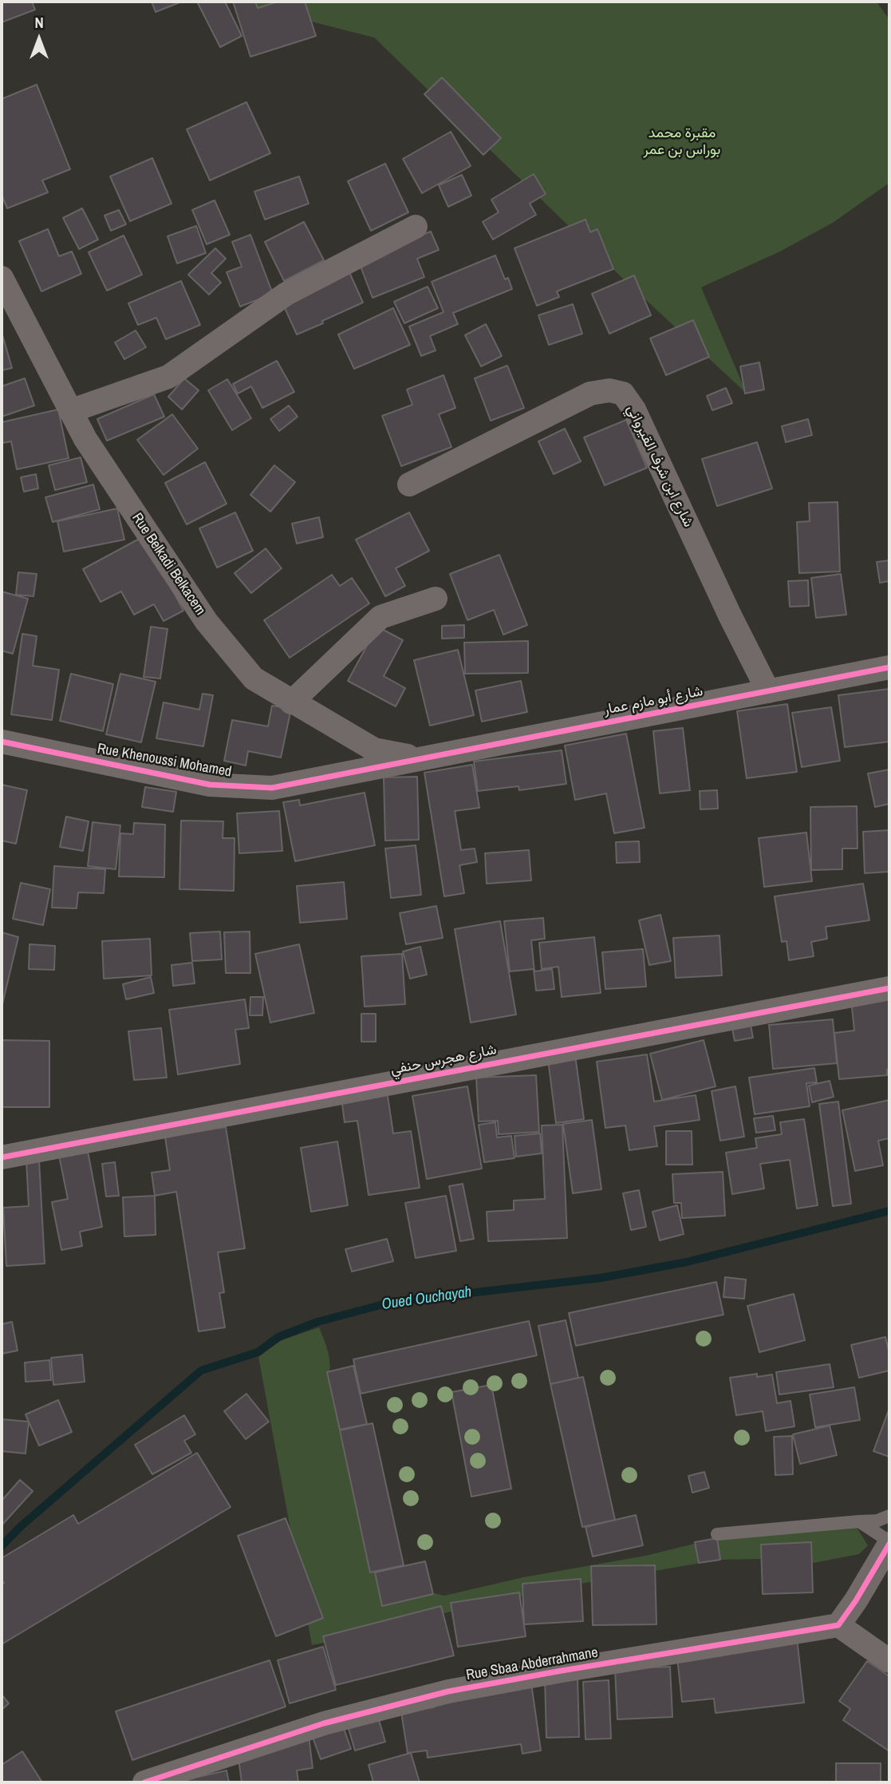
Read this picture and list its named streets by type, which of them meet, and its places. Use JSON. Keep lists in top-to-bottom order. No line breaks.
{"streets":{"street":["شارع ابن شرف القيرواني","Rue Belkadi Belkacem","شارع أبو مازم عمار","Rue Khenoussi Mohamed","شارع هجرس حنفي","Rue Sbaa Abderrahmane"]},"crossings":[["شارع ابن شرف القيرواني","شارع أبو مازم عمار"],["Rue Belkadi Belkacem","شارع أبو مازم عمار"],["Rue Belkadi Belkacem","Rue Khenoussi Mohamed"],["شارع أبو مازم عمار","Rue Khenoussi Mohamed"]],"water":["Oued Ouchayah"],"parks":["مقبرة محمد بوراس بن عمر"],"north":"top"}
